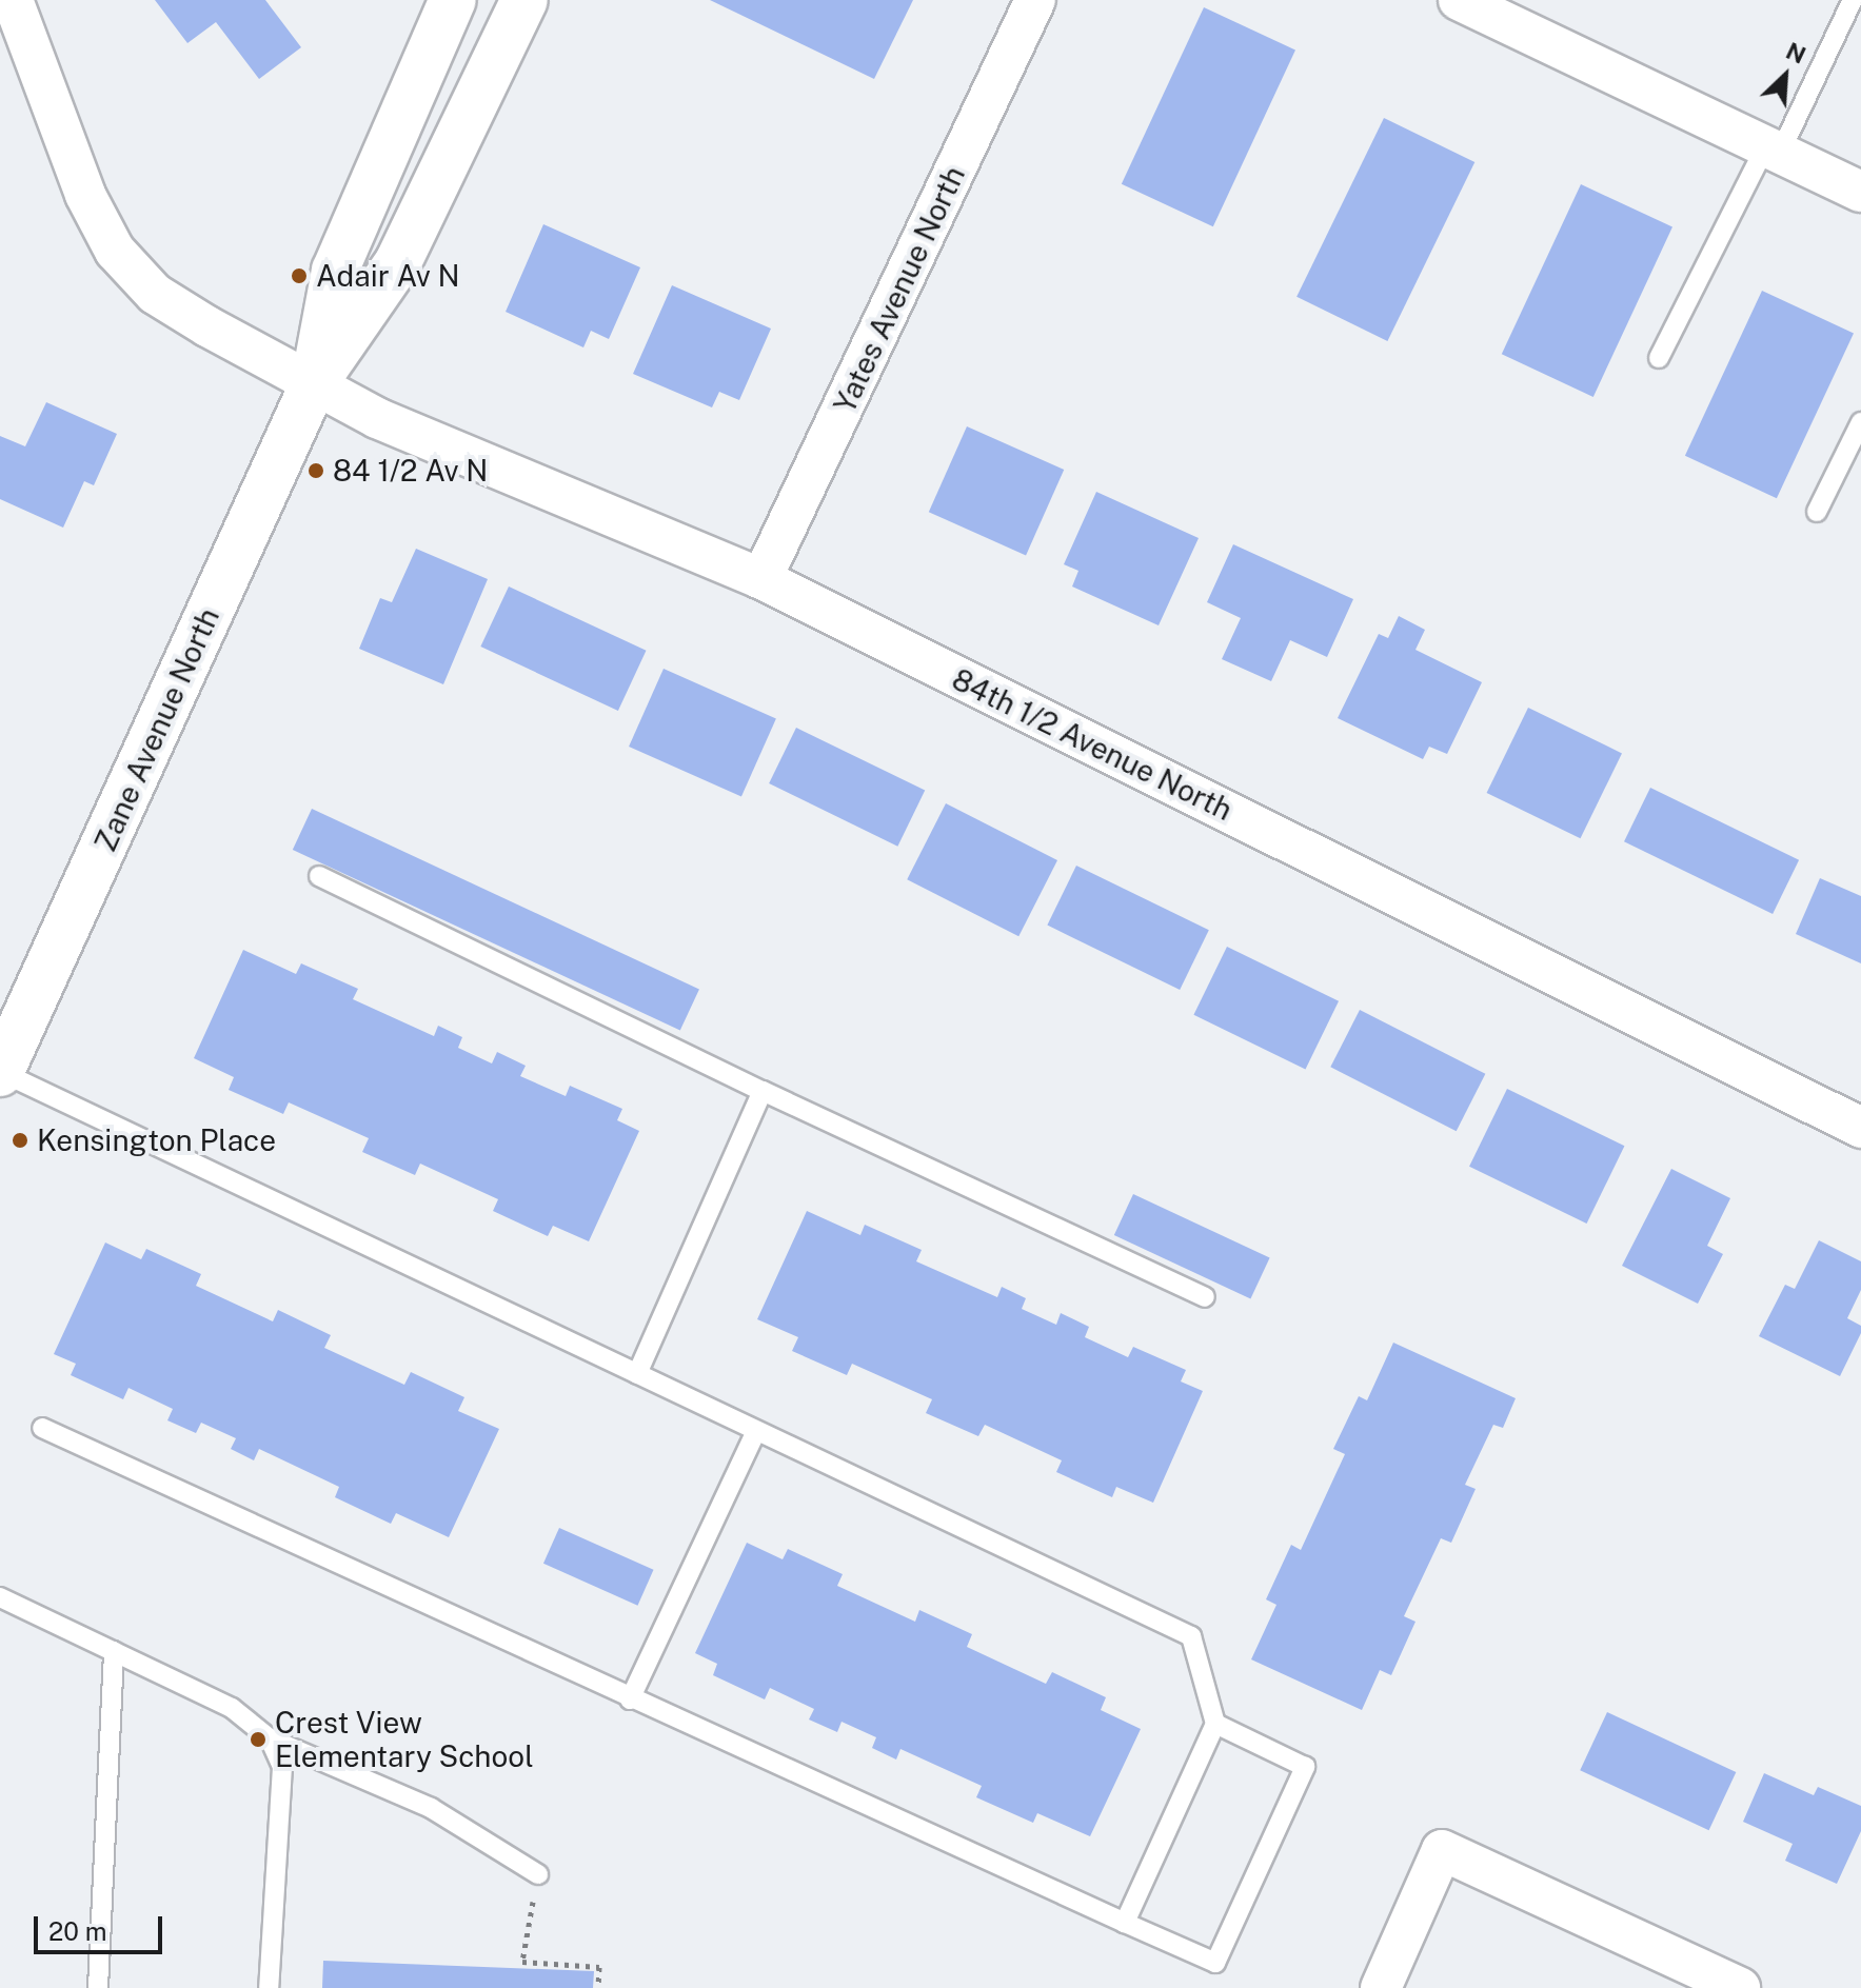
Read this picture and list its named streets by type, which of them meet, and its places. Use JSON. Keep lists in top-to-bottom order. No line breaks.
{"streets":{"main road":["Zane Avenue North"],"street":["Yates Avenue North","84th 1/2 Avenue North"]},"crossings":[["Yates Avenue North","84th 1/2 Avenue North"],["Zane Avenue North","84th 1/2 Avenue North"]],"places":["Adair Av N","84 1/2 Av N","Kensington Place","Crest View Elementary School"],"scale_bar":"20 m","north":"top right"}
